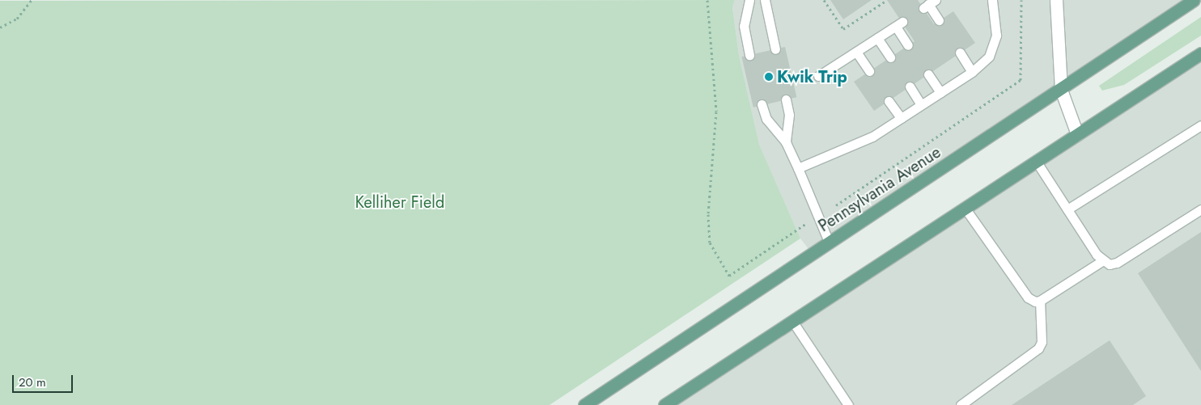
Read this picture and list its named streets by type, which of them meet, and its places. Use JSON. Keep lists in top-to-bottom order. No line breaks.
{"streets":{"main road":["Pennsylvania Avenue"]},"parks":["Kelliher Field"],"places":["Kwik Trip"],"scale_bar":"20 m"}
